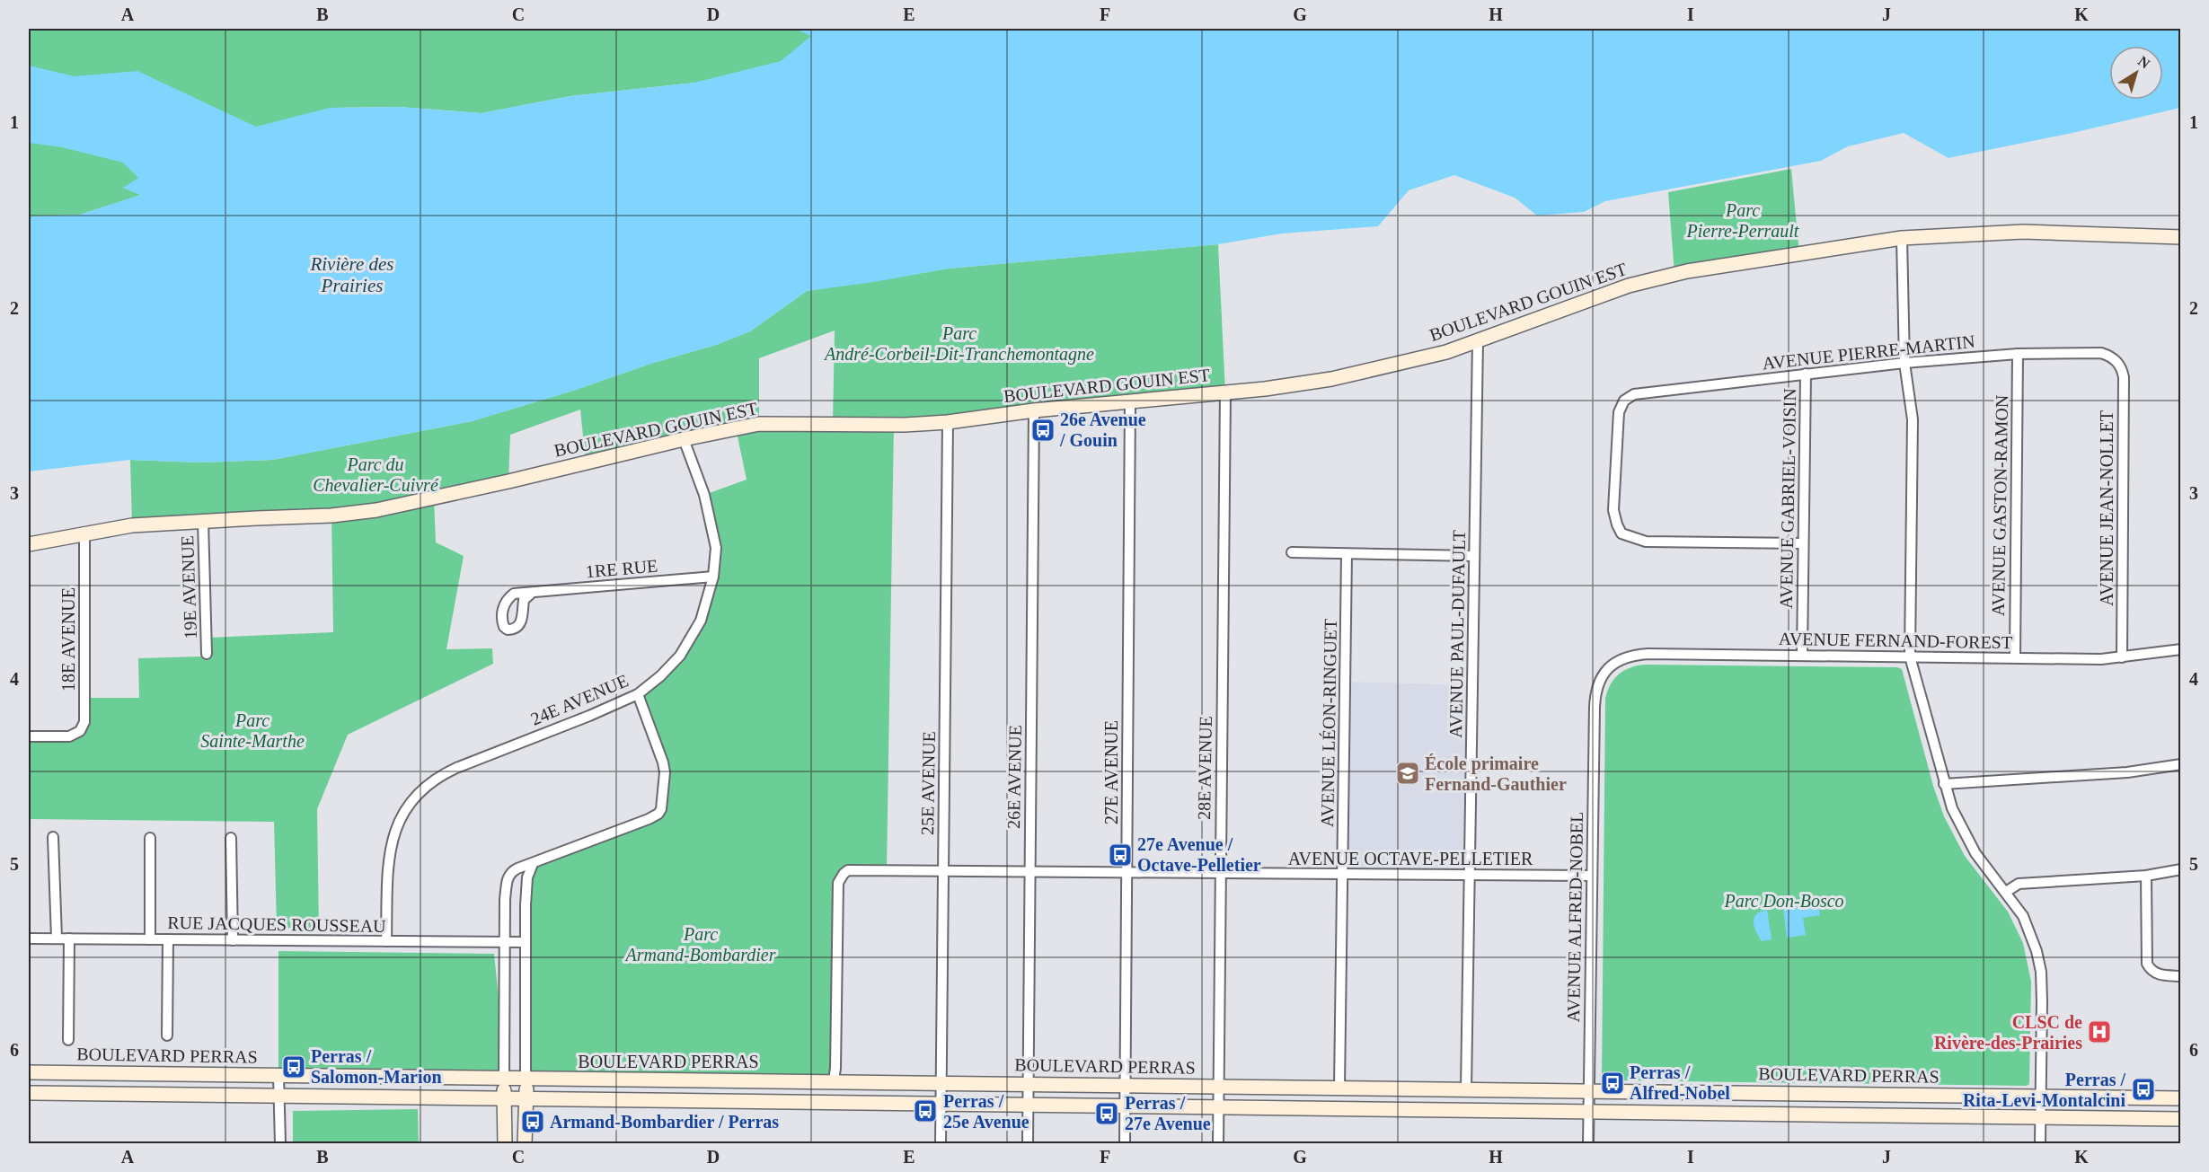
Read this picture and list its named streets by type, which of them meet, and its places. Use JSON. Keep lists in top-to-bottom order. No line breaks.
{"streets":{"main road":["BOULEVARD GOUIN EST","BOULEVARD PERRAS"],"street":["AVENUE PIERRE-MARTIN","AVENUE GABRIEL-VOISIN","AVENUE GASTON-RAMON","AVENUE JEAN-NOLLET","1RE RUE","19E AVENUE","AVENUE PAUL-DUFAULT","18E AVENUE","AVENUE FERNAND-FOREST","24E AVENUE","AVENUE LÉON-RINGUET","28E AVENUE","27E AVENUE","26E AVENUE","25E AVENUE","AVENUE OCTAVE-PELLETIER","AVENUE ALFRED-NOBEL","RUE JACQUES ROUSSEAU"]},"crossings":[["BOULEVARD GOUIN EST","19E AVENUE"],["BOULEVARD GOUIN EST","AVENUE PAUL-DUFAULT"],["BOULEVARD GOUIN EST","18E AVENUE"],["BOULEVARD GOUIN EST","24E AVENUE"],["BOULEVARD GOUIN EST","28E AVENUE"],["BOULEVARD GOUIN EST","27E AVENUE"],["BOULEVARD GOUIN EST","26E AVENUE"],["BOULEVARD GOUIN EST","25E AVENUE"],["AVENUE PIERRE-MARTIN","AVENUE GABRIEL-VOISIN"],["AVENUE PIERRE-MARTIN","AVENUE GASTON-RAMON"],["AVENUE PIERRE-MARTIN","AVENUE JEAN-NOLLET"],["AVENUE GABRIEL-VOISIN","AVENUE FERNAND-FOREST"],["AVENUE GASTON-RAMON","AVENUE FERNAND-FOREST"],["AVENUE JEAN-NOLLET","AVENUE FERNAND-FOREST"],["1RE RUE","24E AVENUE"],["AVENUE PAUL-DUFAULT","AVENUE OCTAVE-PELLETIER"],["AVENUE PAUL-DUFAULT","BOULEVARD PERRAS"],["AVENUE FERNAND-FOREST","AVENUE ALFRED-NOBEL"],["24E AVENUE","RUE JACQUES ROUSSEAU"],["AVENUE LÉON-RINGUET","AVENUE OCTAVE-PELLETIER"],["AVENUE LÉON-RINGUET","BOULEVARD PERRAS"],["28E AVENUE","AVENUE OCTAVE-PELLETIER"],["28E AVENUE","BOULEVARD PERRAS"],["27E AVENUE","AVENUE OCTAVE-PELLETIER"],["27E AVENUE","BOULEVARD PERRAS"],["26E AVENUE","AVENUE OCTAVE-PELLETIER"],["26E AVENUE","BOULEVARD PERRAS"],["25E AVENUE","AVENUE OCTAVE-PELLETIER"],["25E AVENUE","BOULEVARD PERRAS"],["AVENUE OCTAVE-PELLETIER","AVENUE ALFRED-NOBEL"],["AVENUE OCTAVE-PELLETIER","BOULEVARD PERRAS"],["AVENUE ALFRED-NOBEL","BOULEVARD PERRAS"]],"water":["Rivière des Prairies"],"parks":["Parc Pierre-Perrault","Parc André-Corbeil-Dit-Tranchemontagne","Parc du Chevalier-Cuivré","Parc Sainte-Marthe","Parc Don-Bosco","Parc Armand-Bombardier"],"places":{"bus stop":["26e Avenue / Gouin","27e Avenue / Octave-Pelletier","Perras / Salomon-Marion","Perras / Alfred-Nobel","Perras / Rita-Levi-Montalcini","Perras / 25e Avenue","Perras / 27e Avenue","Armand-Bombardier / Perras"],"school or university":["École primaire Fernand-Gauthier"],"hospital":["CLSC de Rivère-des-Prairies"]},"north":"top right","grid":{"columns":["A","B","C","D","E","F","G","H","I","J","K"],"rows":["1","2","3","4","5","6"]}}
